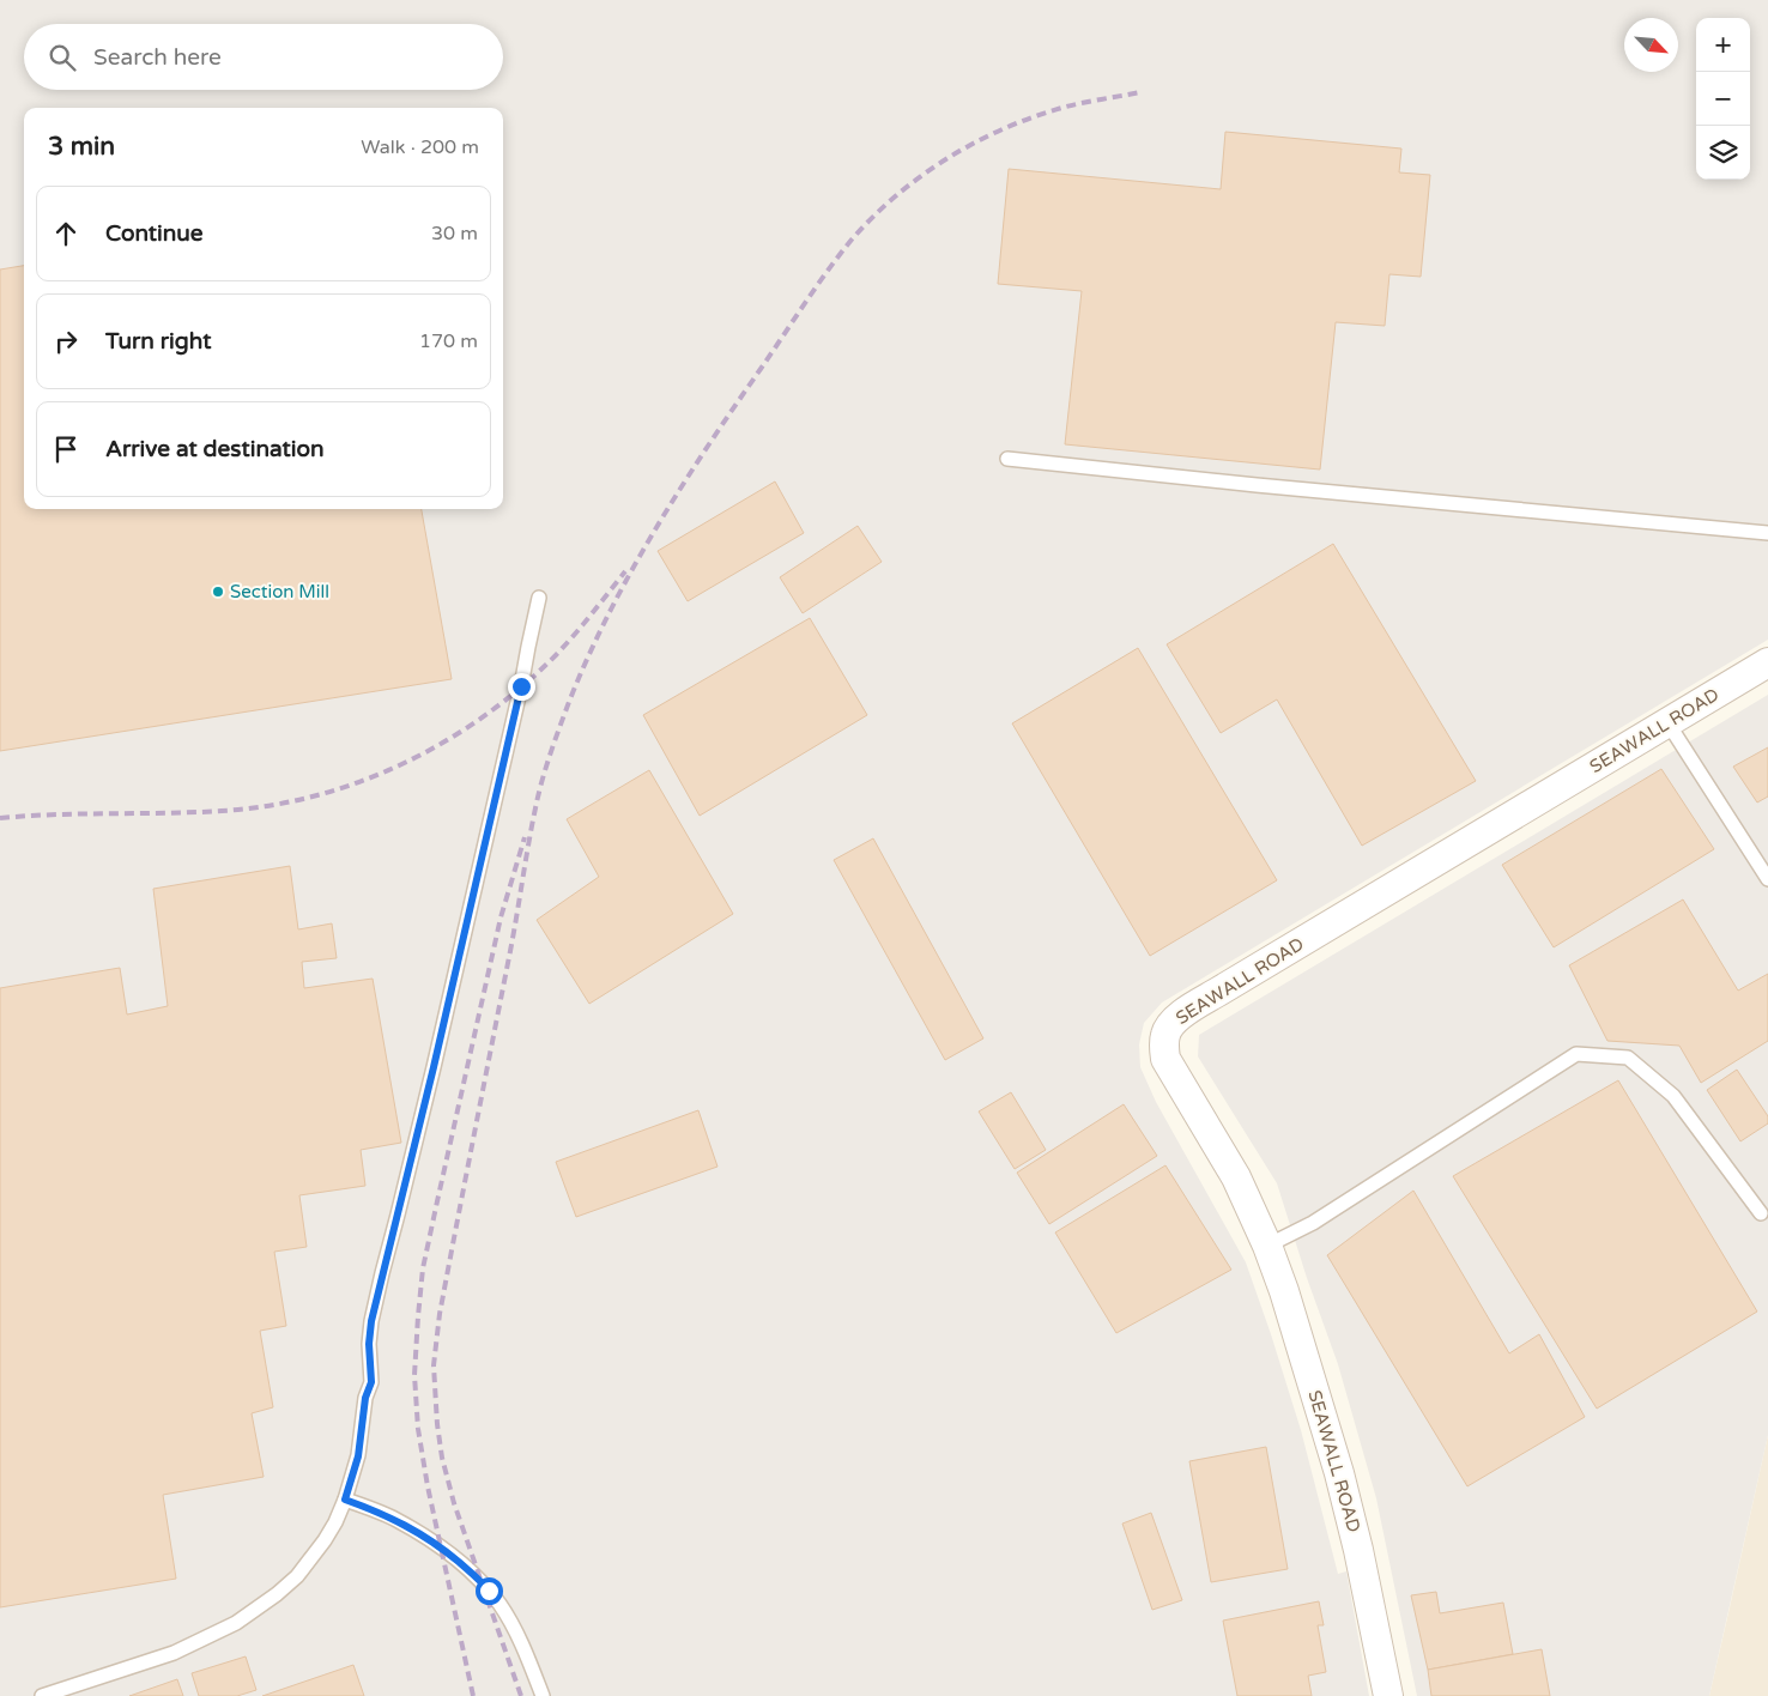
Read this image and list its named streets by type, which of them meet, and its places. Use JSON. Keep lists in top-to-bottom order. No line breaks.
{"streets":{"street":["SEAWALL ROAD"]},"places":["Section Mill"],"north":"bottom right","page":{"map_buttons":["+","−"],"search":"Search here","heading":["3 min","Walk · 200 m"],"list":[["Continue","30 m"],["Turn right","170 m"],"Arrive at destination"]}}
